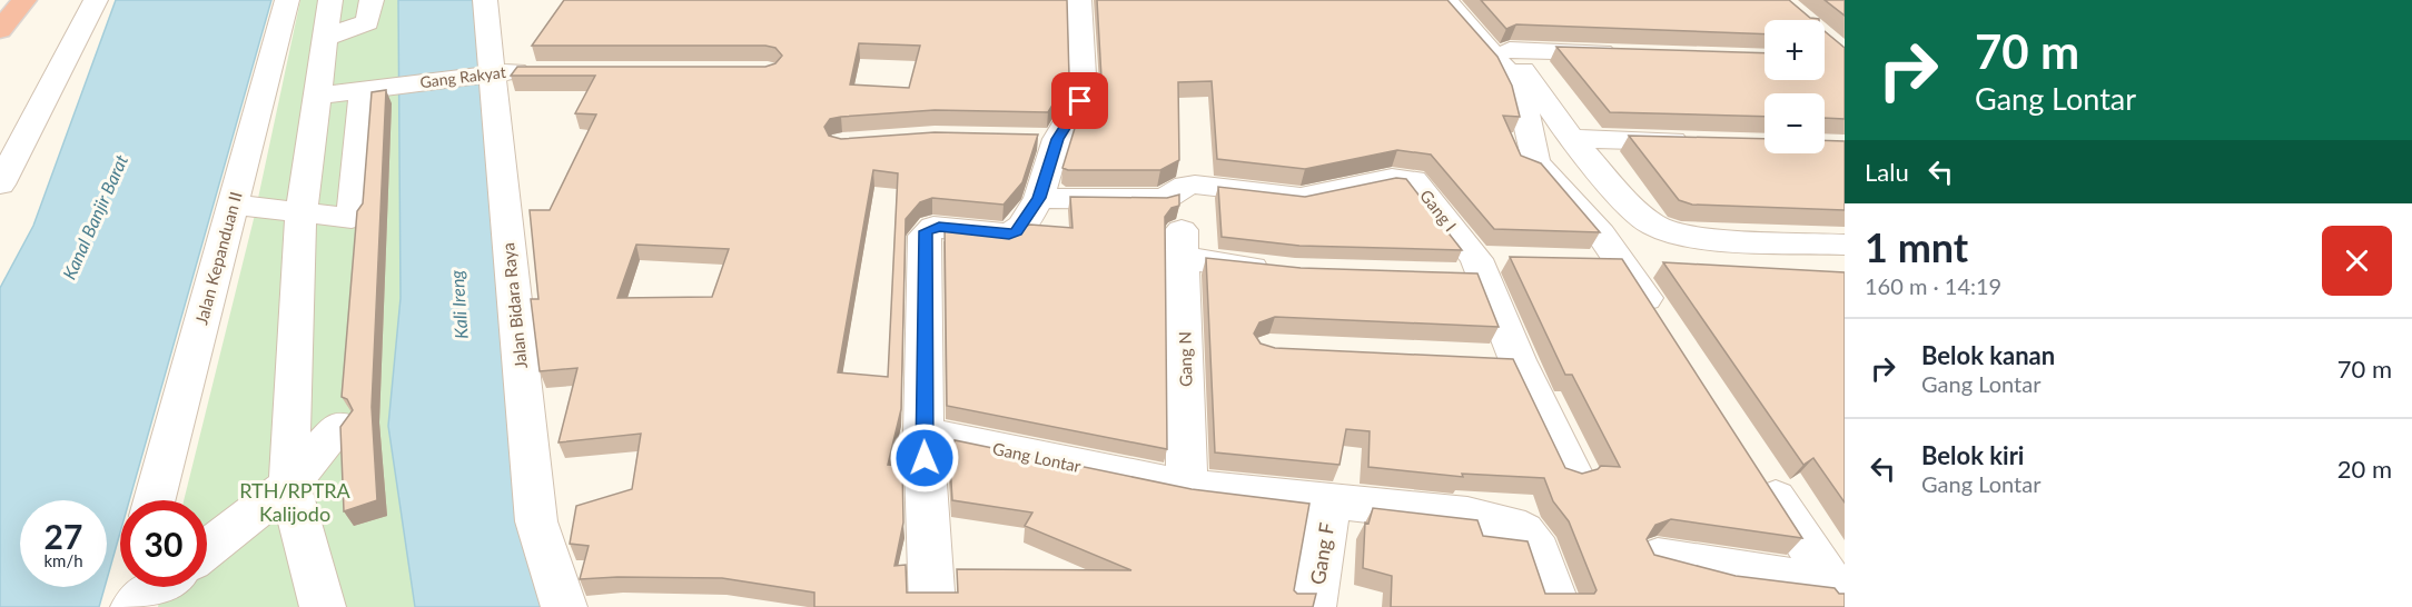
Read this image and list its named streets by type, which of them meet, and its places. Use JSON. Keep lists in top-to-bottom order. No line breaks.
{"streets":{"street":["Gang Rakyat","Gang I","Jalan Kepanduan II","Jalan Bidara Raya","Gang N","Gang Lontar","Gang F"]},"crossings":[["Gang Rakyat","Jalan Bidara Raya"],["Gang I","Gang N"],["Gang N","Gang Lontar"],["Gang Lontar","Gang F"]],"water":["Kanal Banjir Barat","Kali Ireng"],"parks":["RTH/RPTRA Kalijodo"],"page":{"turn":["70 m","Gang Lontar"],"map_buttons":["+","−"],"then":"Lalu","heading":["1 mnt","160 m · 14:19"],"list":[{"name":"Belok kanan","note":"Gang Lontar","value":"70 m"},{"name":"Belok kiri","note":"Gang Lontar","value":"20 m"}],"speed":"27 km/h","limit":"30"}}
